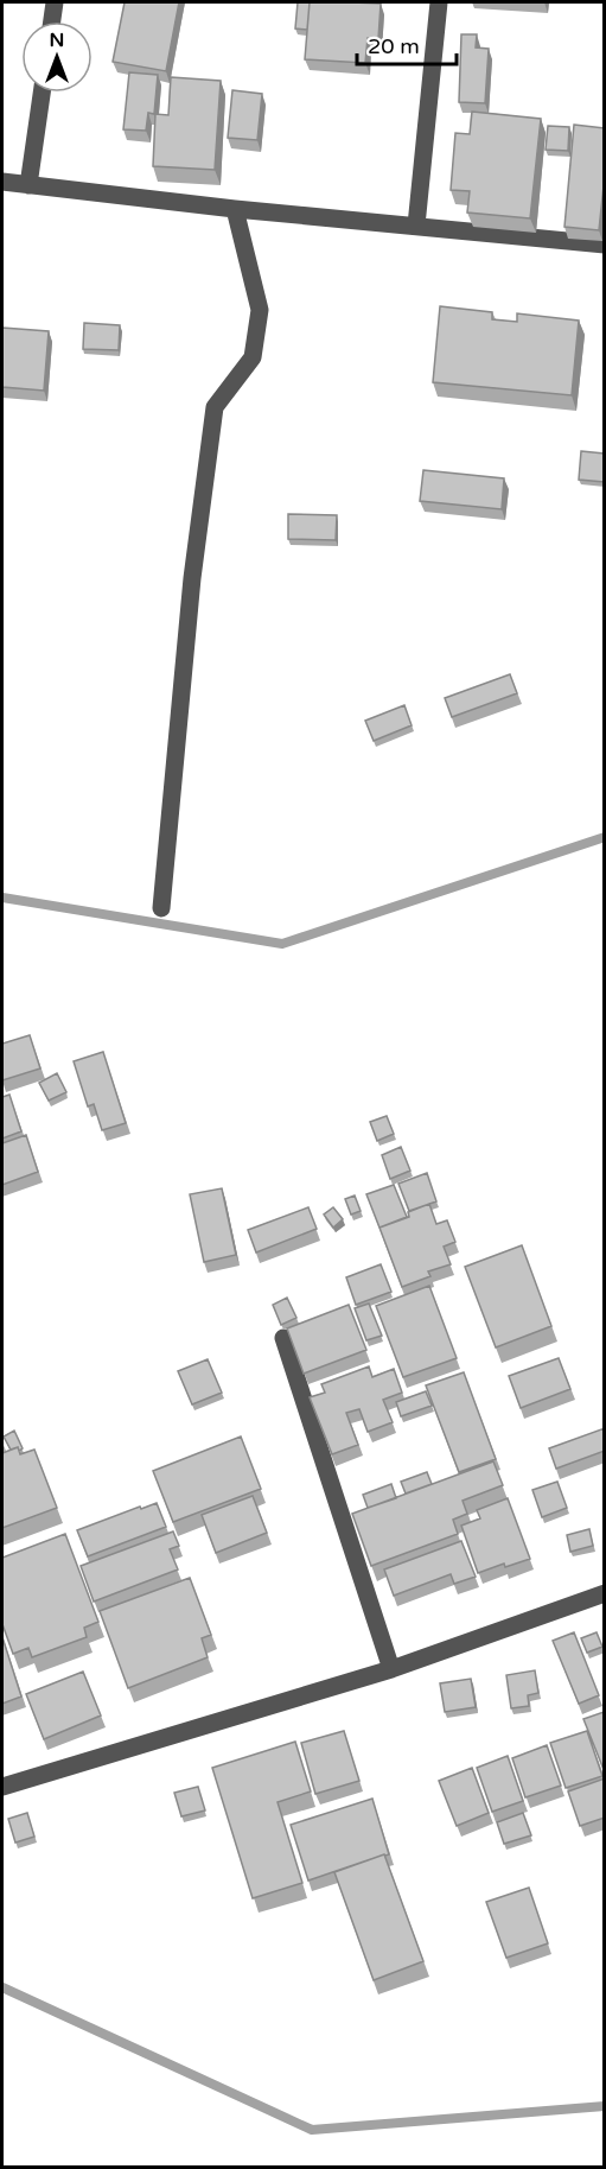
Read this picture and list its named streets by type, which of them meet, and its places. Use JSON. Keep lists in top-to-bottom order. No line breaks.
{"scale_bar":"20 m","north":"top"}
